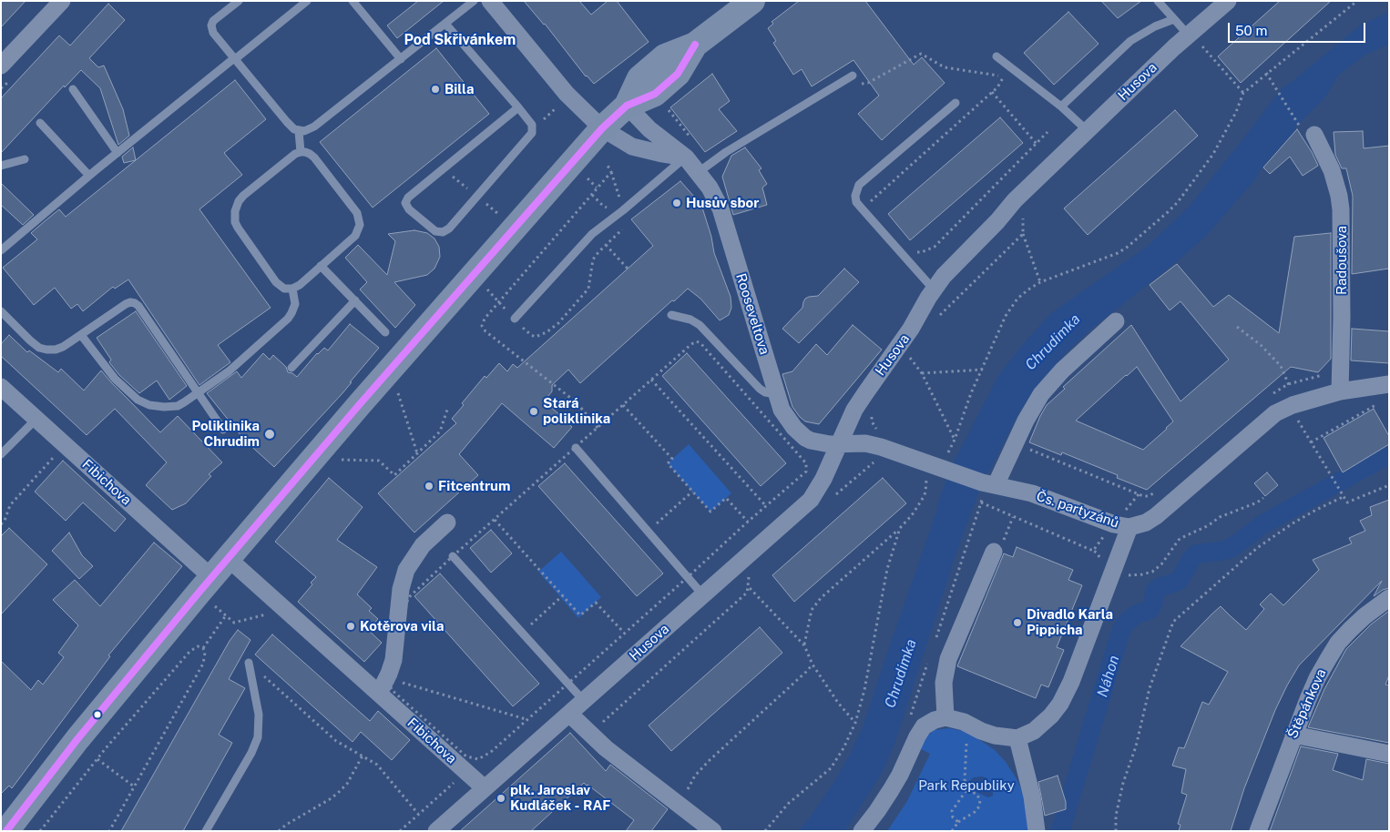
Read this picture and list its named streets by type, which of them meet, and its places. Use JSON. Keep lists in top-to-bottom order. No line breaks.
{"streets":{"street":["Husova","Radoušova","Rooseveltova","Fibichova","Čs. partyzánů","Štěpánkova"]},"crossings":[["Husova","Rooseveltova"],["Husova","Fibichova"],["Husova","Čs. partyzánů"],["Radoušova","Čs. partyzánů"],["Rooseveltova","Čs. partyzánů"]],"districts":["Pod Skřivánkem"],"water":["Chrudimka","Náhon"],"parks":["Park Republiky"],"places":["Billa","Husův sbor","Stará poliklinika","Poliklinika Chrudim","Fitcentrum","Divadlo Karla Pippicha","Kotěrova vila","plk. Jaroslav Kudláček - RAF"],"scale_bar":"50 m"}
